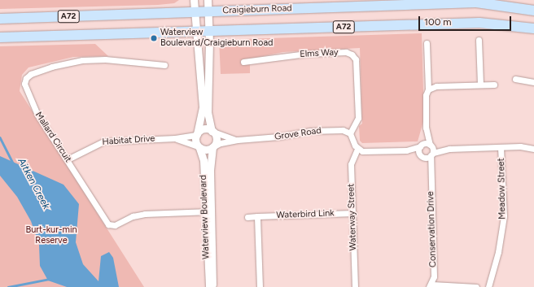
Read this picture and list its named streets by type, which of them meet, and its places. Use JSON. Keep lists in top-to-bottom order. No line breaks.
{"streets":{"main road":["Craigieburn Road","A72"],"street":["Elms Way","Grove Road","Mallard Circuit","Habitat Drive","Meadow Street","Waterbird Link","Waterview Boulevard","Waterway Street","Conservation Drive"]},"crossings":[["Elms Way","Grove Road"],["Grove Road","Habitat Drive"],["Grove Road","Waterview Boulevard"],["Mallard Circuit","Habitat Drive"],["Mallard Circuit","Waterview Boulevard"],["Habitat Drive","Waterview Boulevard"],["Waterbird Link","Waterway Street"]],"water":["Aitken Creek"],"parks":["Burt-kur-min Reserve"],"places":["Waterview Boulevard/Craigieburn Road"],"scale_bar":"100 m"}
